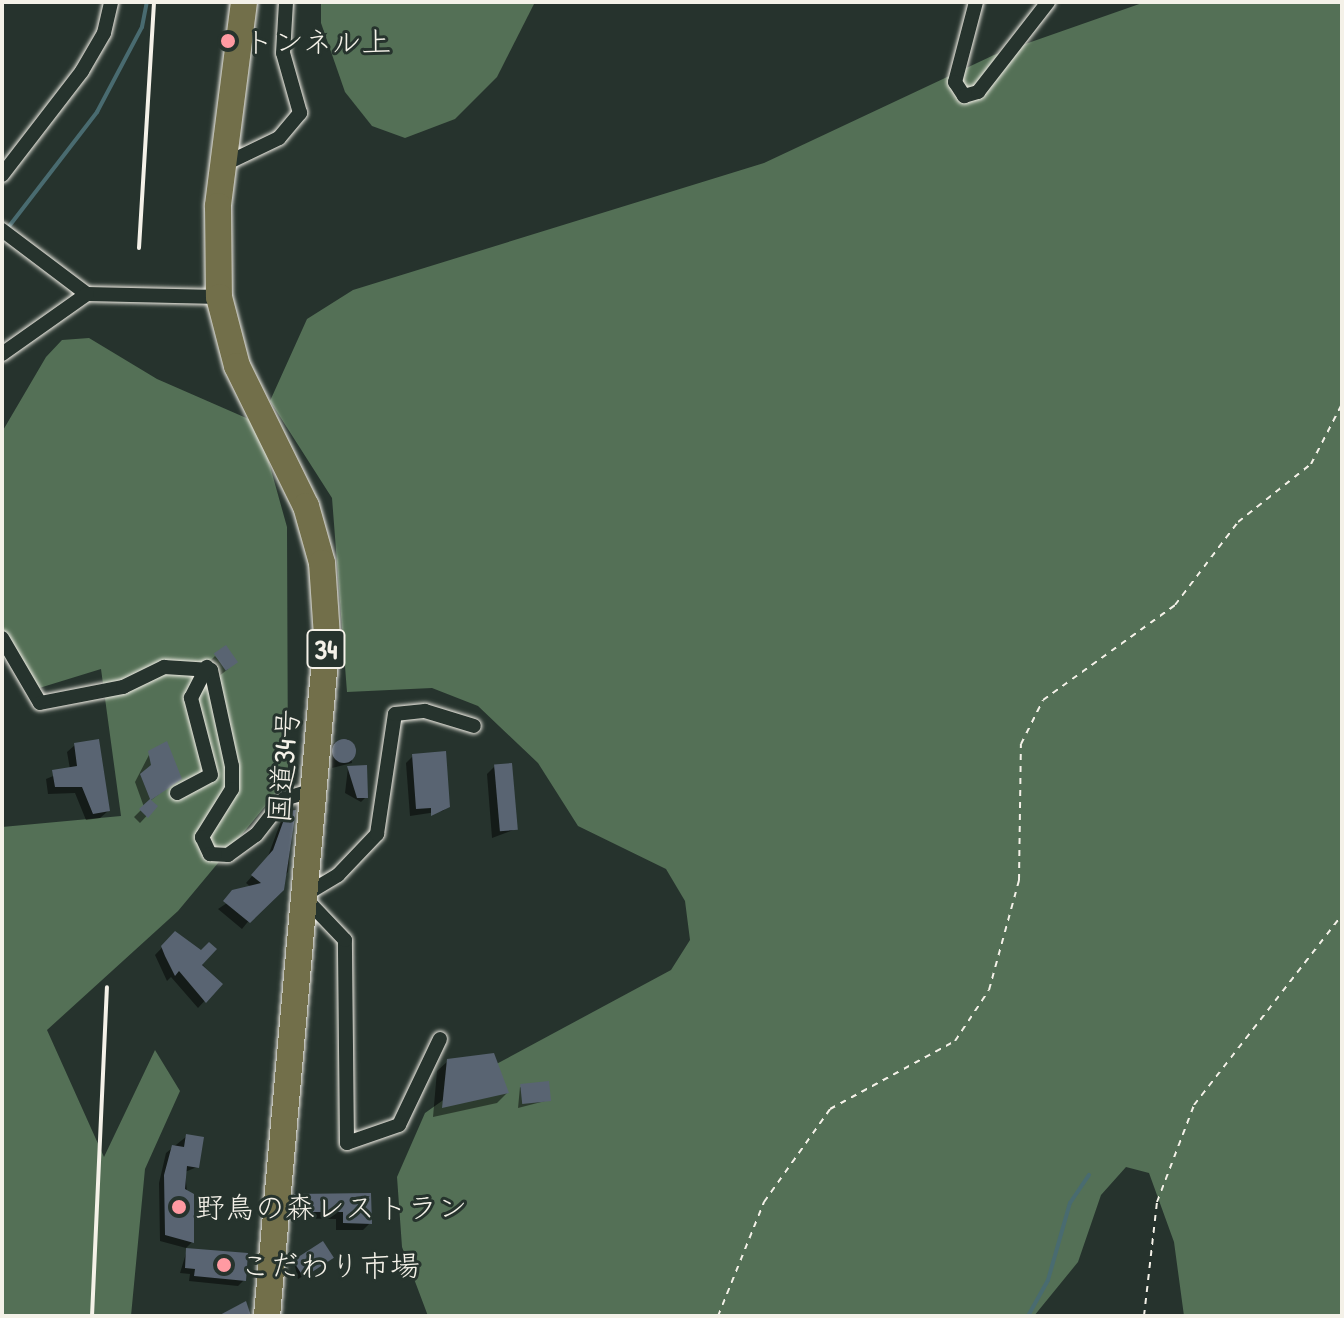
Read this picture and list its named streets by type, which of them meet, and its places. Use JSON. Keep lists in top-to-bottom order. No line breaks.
{"streets":{"highway":["34","国道34号"]},"places":["トンネル上","野鳥の森レストラン","こだわり市場"]}
